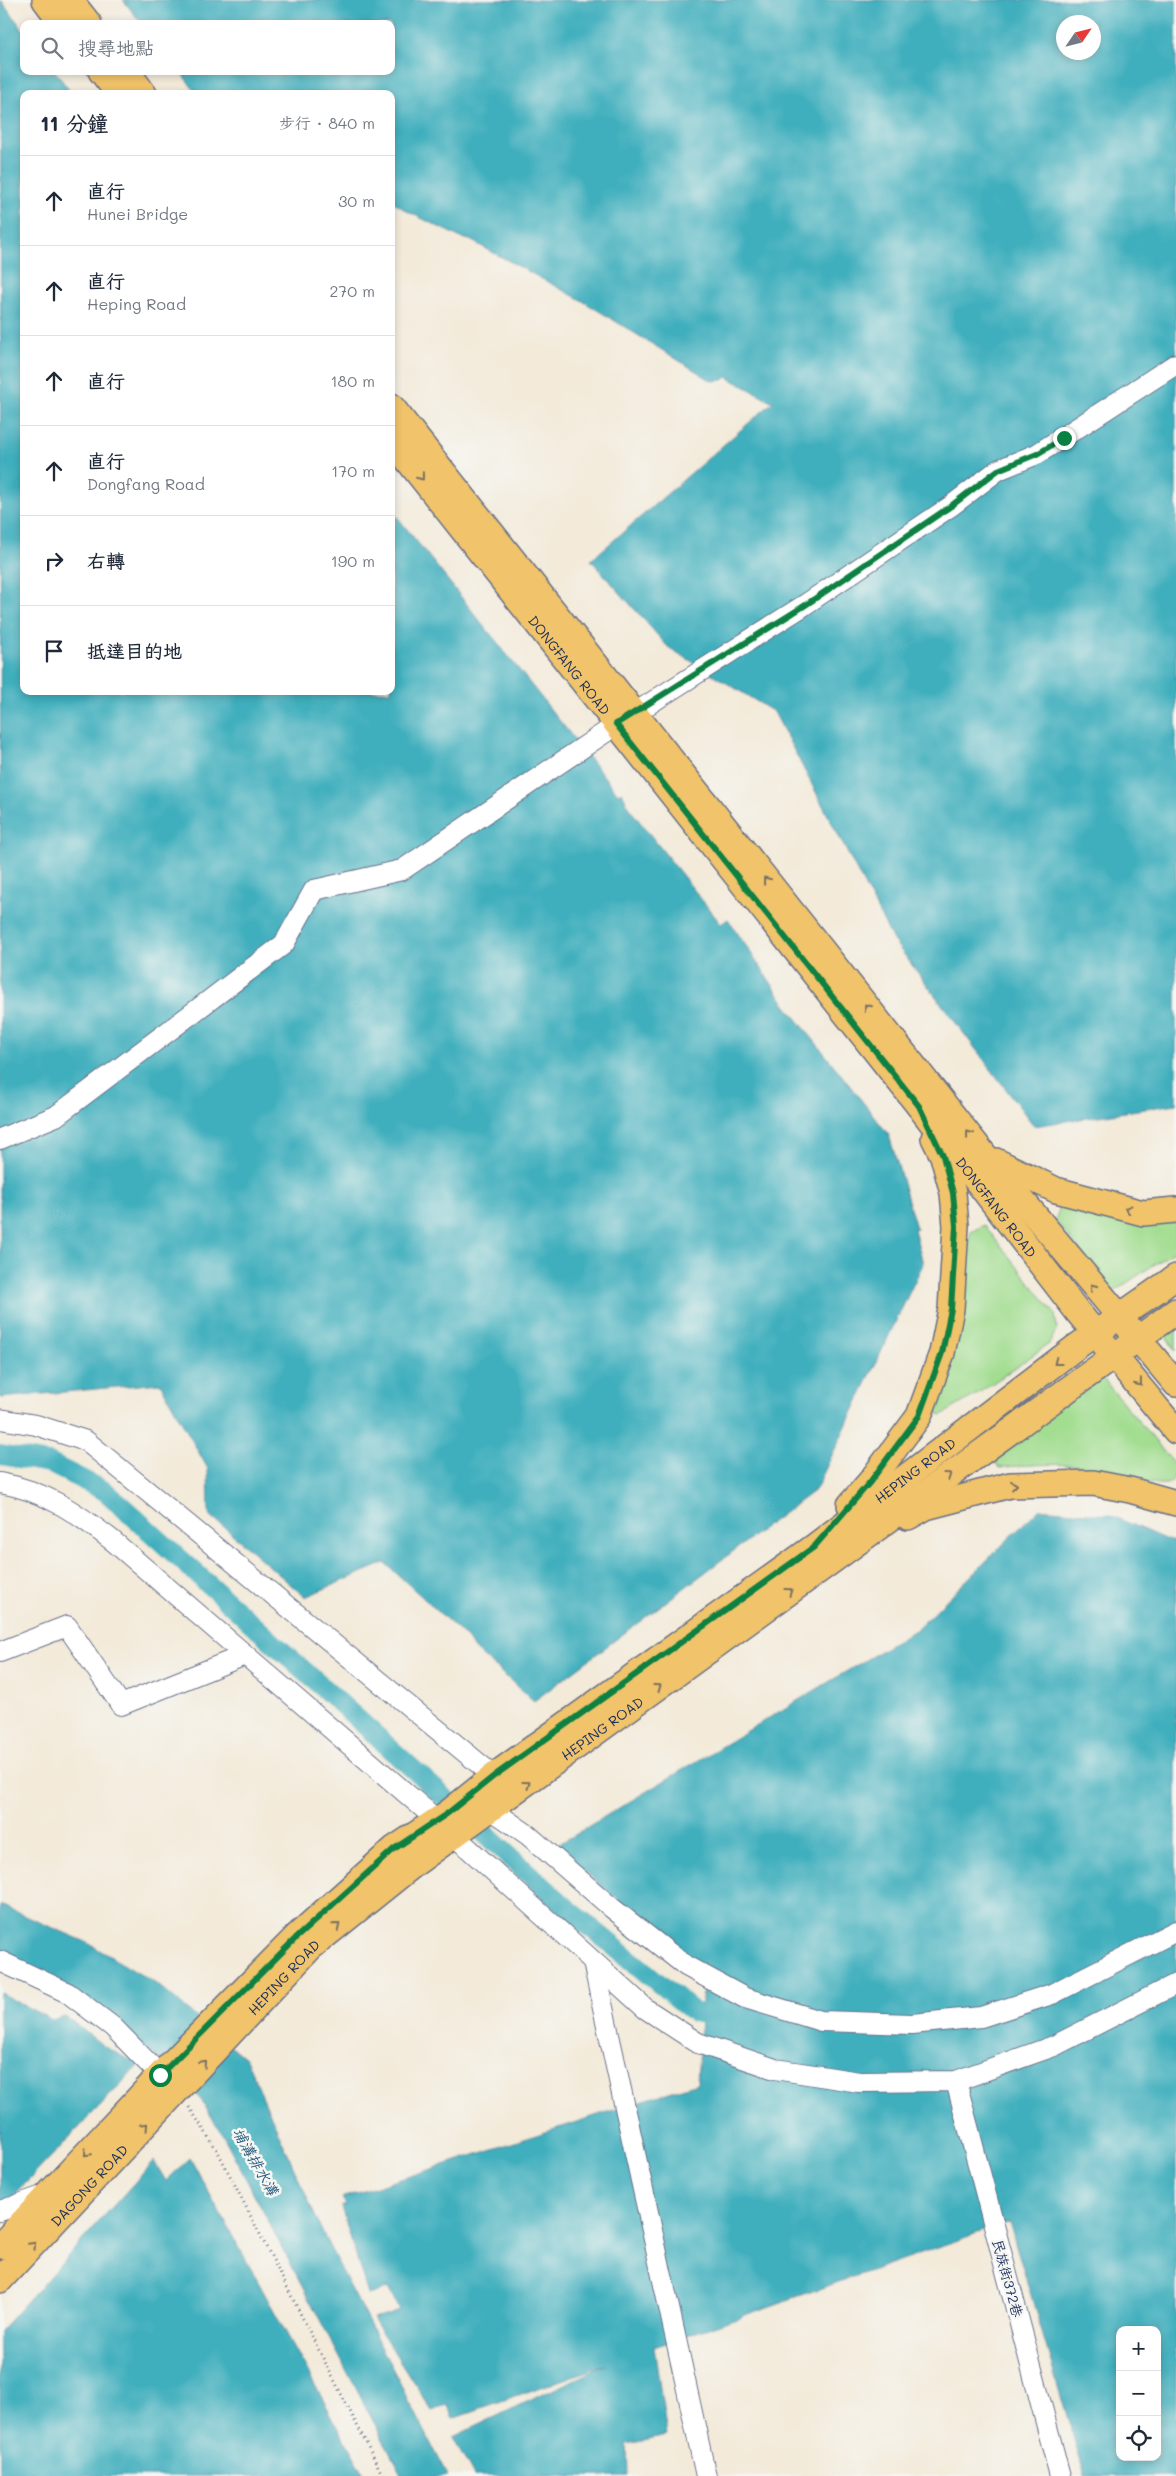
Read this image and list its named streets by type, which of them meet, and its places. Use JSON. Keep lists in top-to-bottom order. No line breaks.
{"streets":{"main road":["DONGFANG ROAD","HEPING ROAD","DAGONG ROAD"],"lane":["民族街372巷"]},"crossings":[["DONGFANG ROAD","HEPING ROAD"],["HEPING ROAD","DAGONG ROAD"]],"water":["埔溝排水溝"],"north":"top right","page":{"search":"搜尋地點","heading":["11 分鐘","步行 · 840 m"],"list":[["直行","Hunei Bridge","30 m"],["直行","Heping Road","270 m"],["直行","180 m"],["直行","Dongfang Road","170 m"],["右轉","190 m"],"抵達目的地"],"map_buttons":["+","−"]}}
